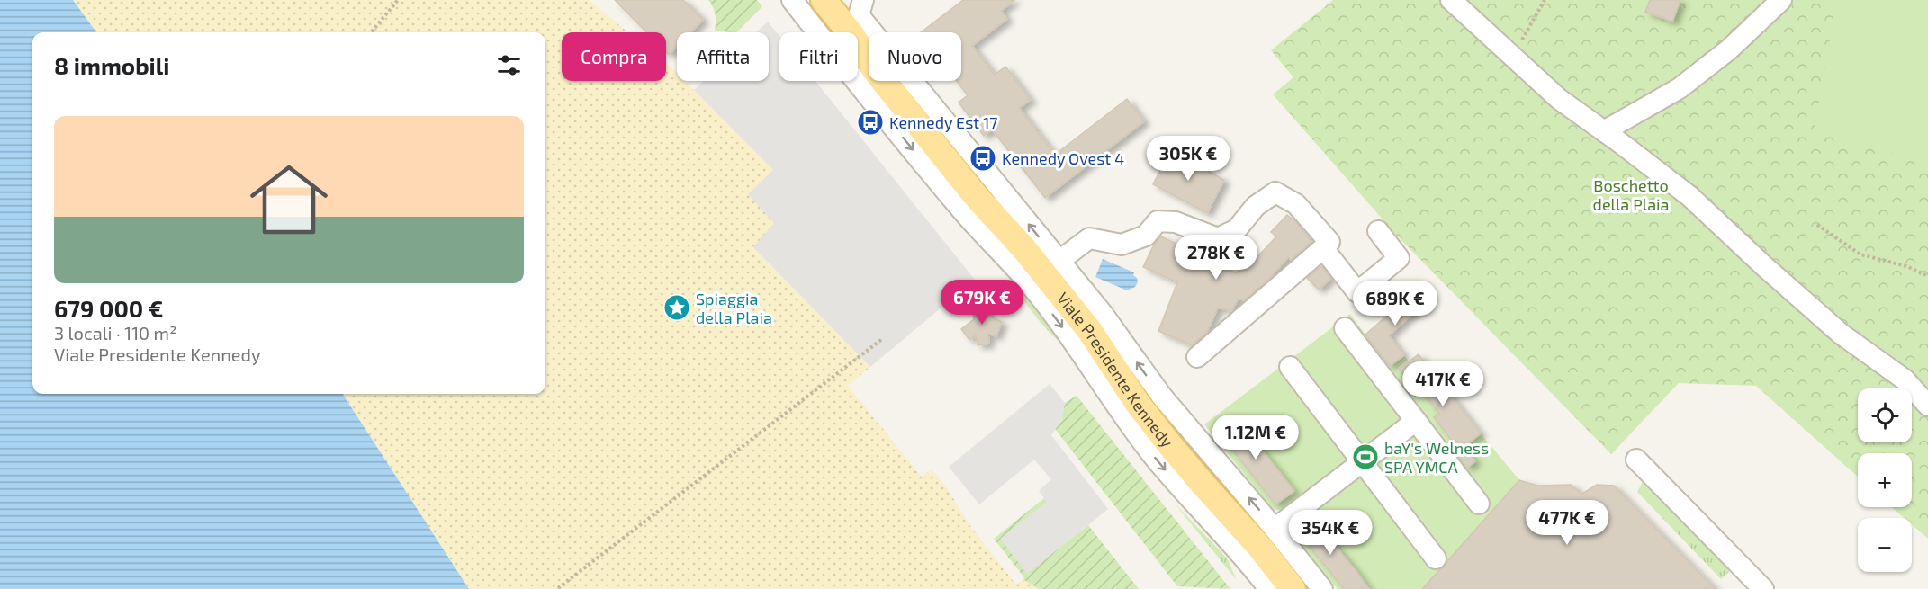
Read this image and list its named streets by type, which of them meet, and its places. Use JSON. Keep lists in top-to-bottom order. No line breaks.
{"streets":{"main road":["Viale Presidente Kennedy"]},"parks":["Boschetto della Plaia"],"places":{"bus stop":["Kennedy Est 17","Kennedy Ovest 4"],"place":["Spiaggia della Plaia"],"sports":["baY's Welness SPA YMCA"]},"page":{"chip":["Compra","Affitta","Filtri","Nuovo"],"heading":"8 immobili","list":[{"name":"679 000 €","note":"3 locali · 110 m² · Viale Presidente Kennedy"}],"price":["305K €","278K €","679K €","689K €","417K €","1.12M €","477K €","354K €"],"map_buttons":["+","−"]}}
